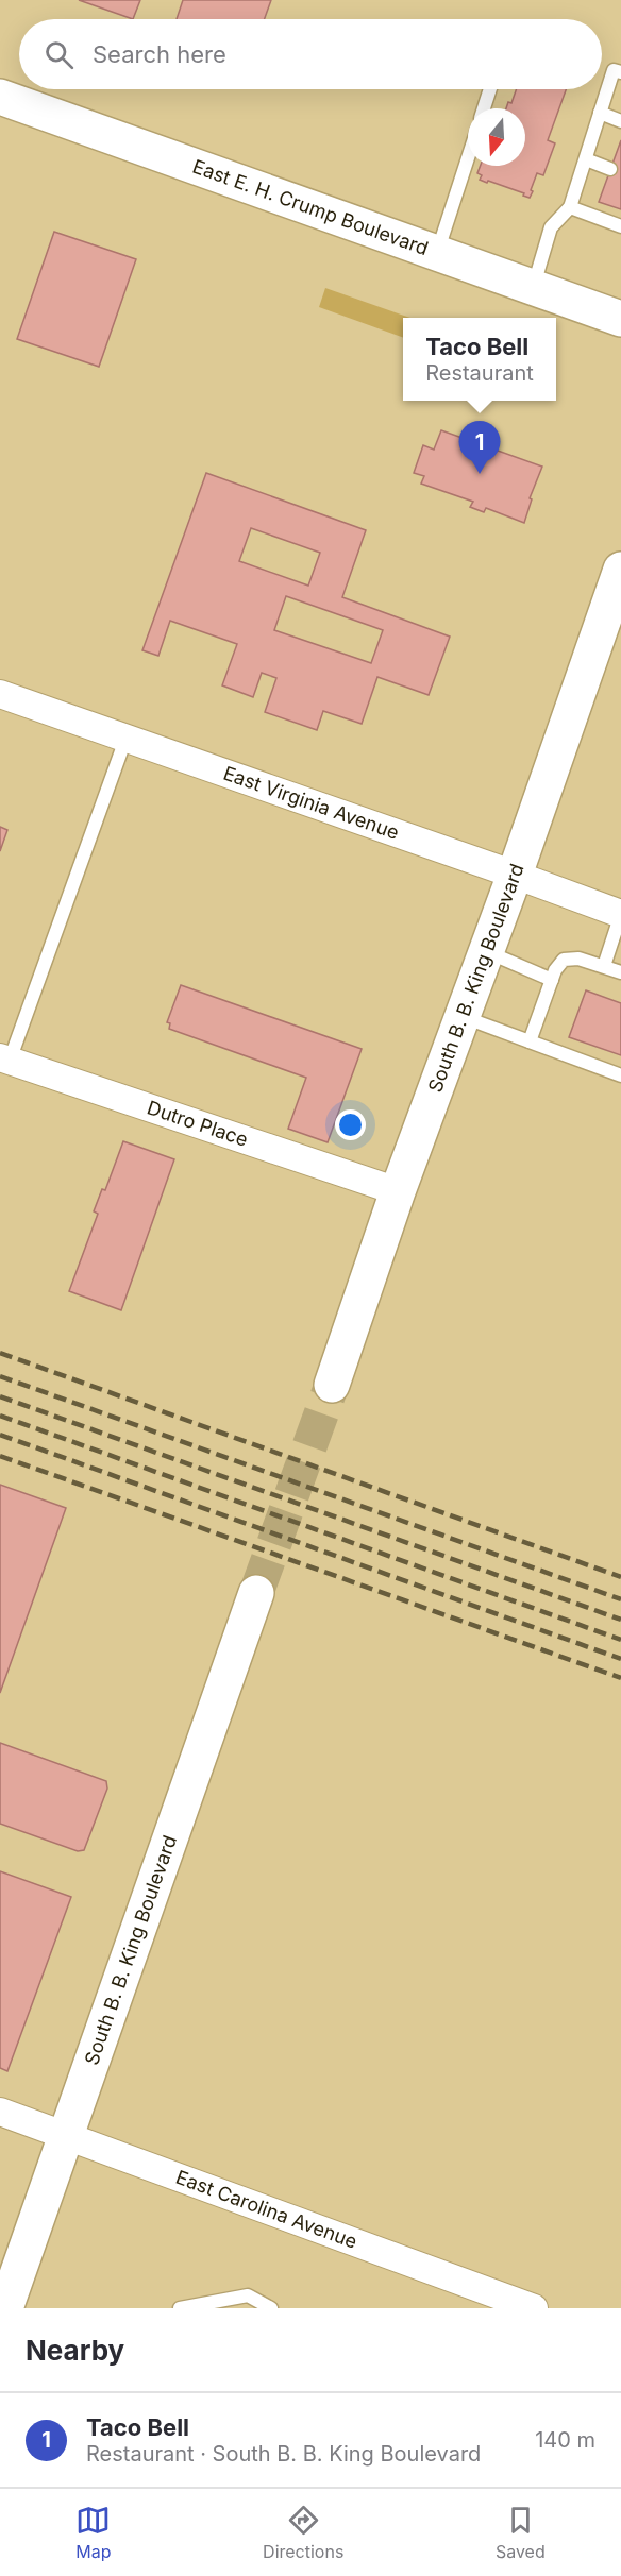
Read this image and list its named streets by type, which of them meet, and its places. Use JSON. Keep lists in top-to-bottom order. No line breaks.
{"streets":{"main road":["East E. H. Crump Boulevard","South B. B. King Boulevard"],"street":["East Virginia Avenue","Dutro Place","East Carolina Avenue"]},"crossings":[["East Virginia Avenue","South B. B. King Boulevard"],["South B. B. King Boulevard","Dutro Place"],["South B. B. King Boulevard","East Carolina Avenue"]],"north":"bottom","page":{"search":"Search here","popup":["Taco Bell","Restaurant"],"pins":"1","heading":"Nearby","list":[{"mark":"1","name":"Taco Bell","note":"Restaurant · South B. B. King Boulevard","value":"140 m"}],"nav":["Map","Directions","Saved"]}}
